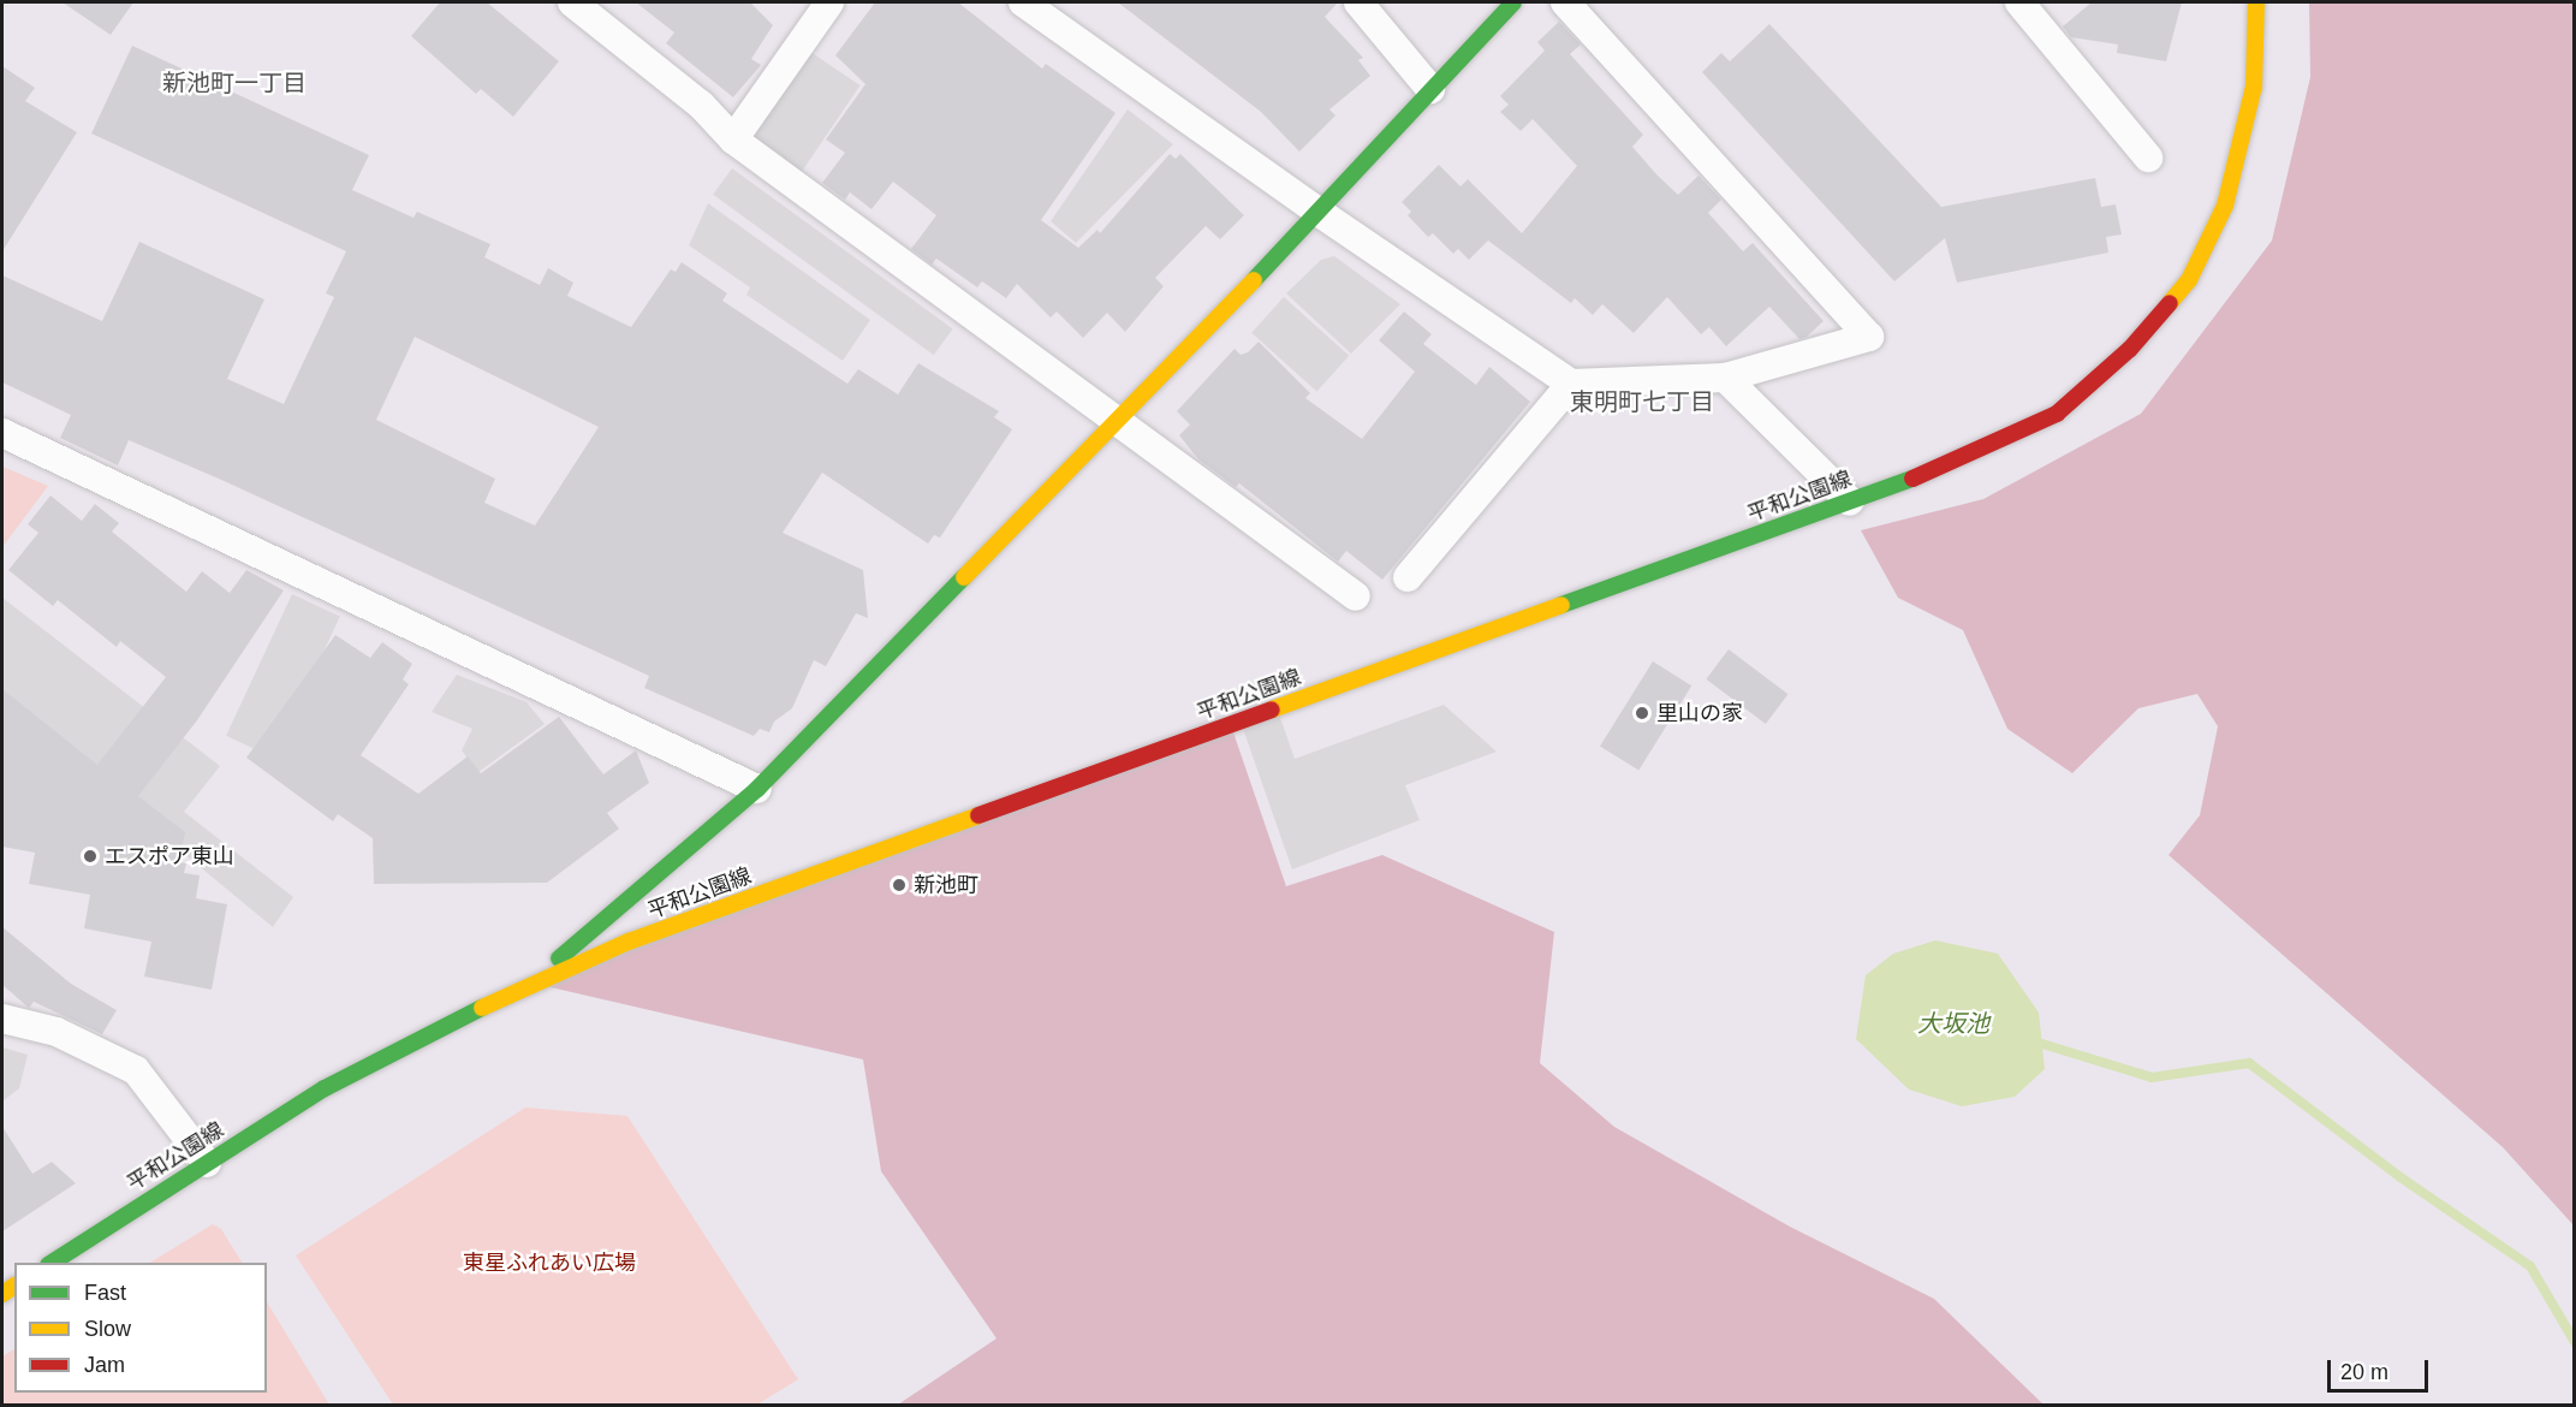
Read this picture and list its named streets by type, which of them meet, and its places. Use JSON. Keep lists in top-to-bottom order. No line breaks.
{"streets":{"street":["平和公園線"]},"districts":["新池町一丁目","東明町七丁目"],"water":["大坂池"],"parks":["東星ふれあい広場"],"places":["里山の家","エスポア東山","新池町"],"legend":["Fast","Slow","Jam"],"scale_bar":"20 m"}
